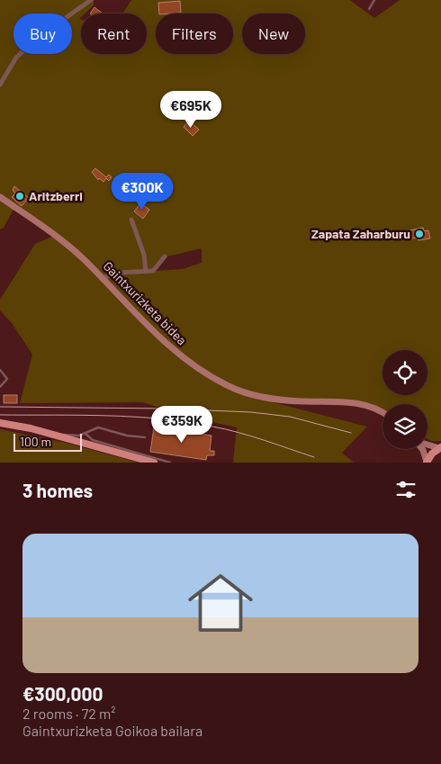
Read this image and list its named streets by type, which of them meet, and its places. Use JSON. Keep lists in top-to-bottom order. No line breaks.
{"streets":{"main road":["Gaintxurizketa bidea"]},"places":["Aritzberri","Zapata Zaharburu"],"scale_bar":"100 m","page":{"chip":["Buy","Rent","Filters","New"],"price":["€695K","€300K","€359K"],"scale":"100 m","heading":"3 homes","list":[{"name":"€300,000","note":"2 rooms · 72 m² · Gaintxurizketa Goikoa bailara"}]}}
